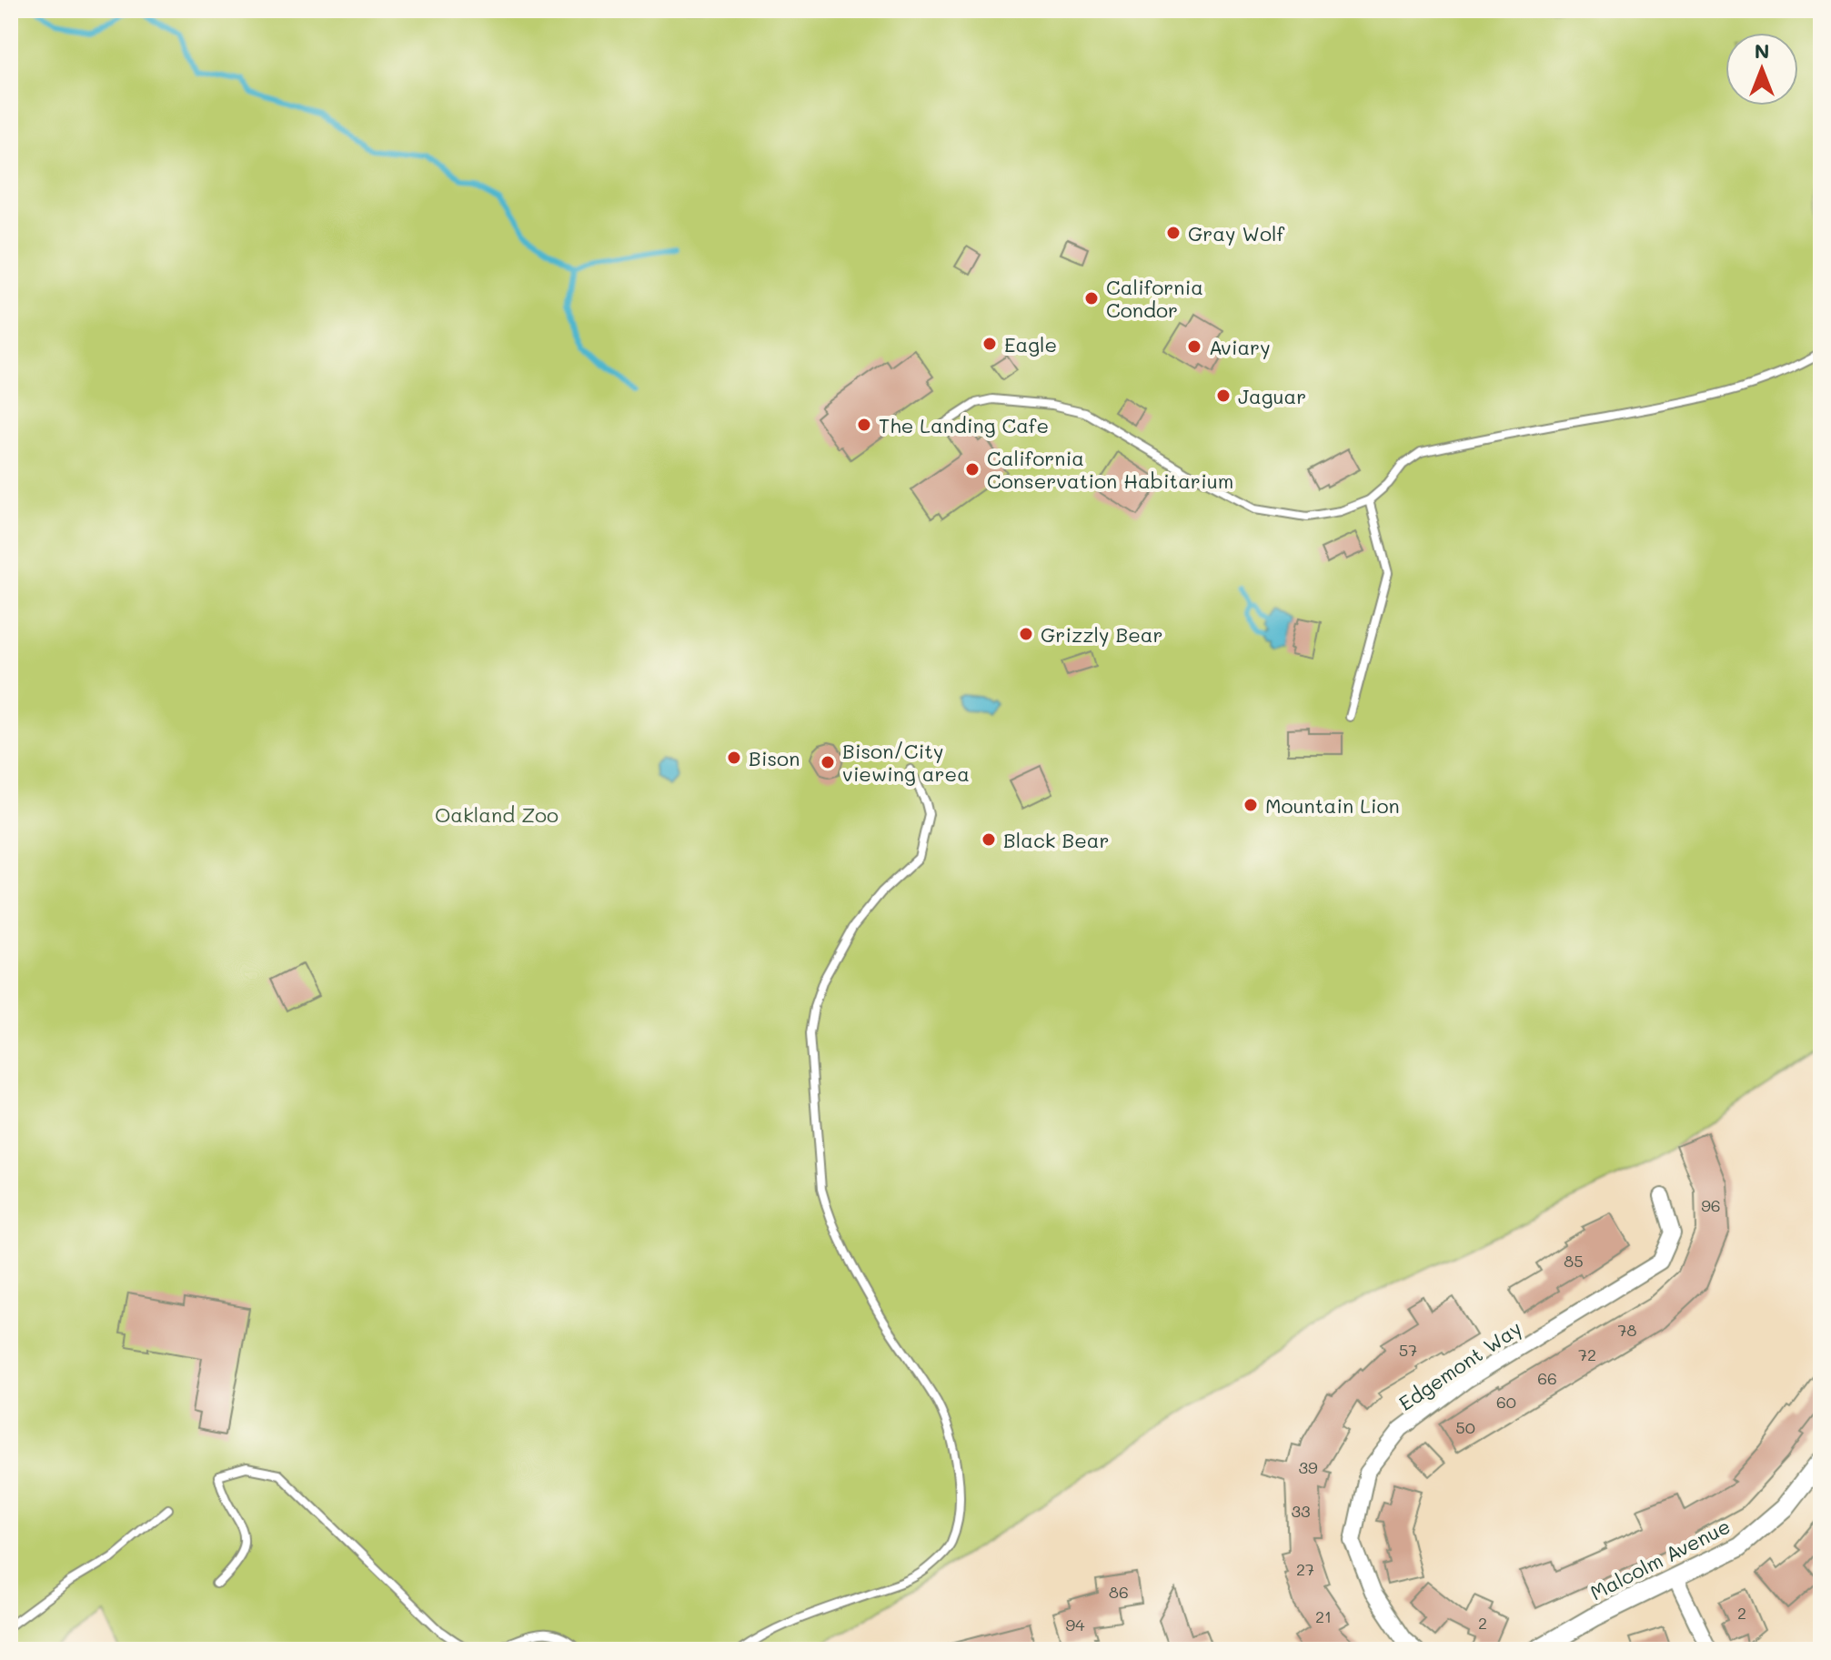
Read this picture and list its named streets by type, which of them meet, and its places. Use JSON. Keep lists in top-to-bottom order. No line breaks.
{"streets":{"street":["Edgemont Way","Malcolm Avenue"]},"parks":["Oakland Zoo"],"places":["Gray Wolf","California Condor","Eagle","Aviary","Jaguar","The Landing Cafe","California Conservation Habitarium","Grizzly Bear","Bison","Bison/City viewing area","Mountain Lion","Black Bear"],"house_numbers":["96","85","78","57","72","66","60","50","39","33","27","86","2","21","2","94"],"north":"top"}
